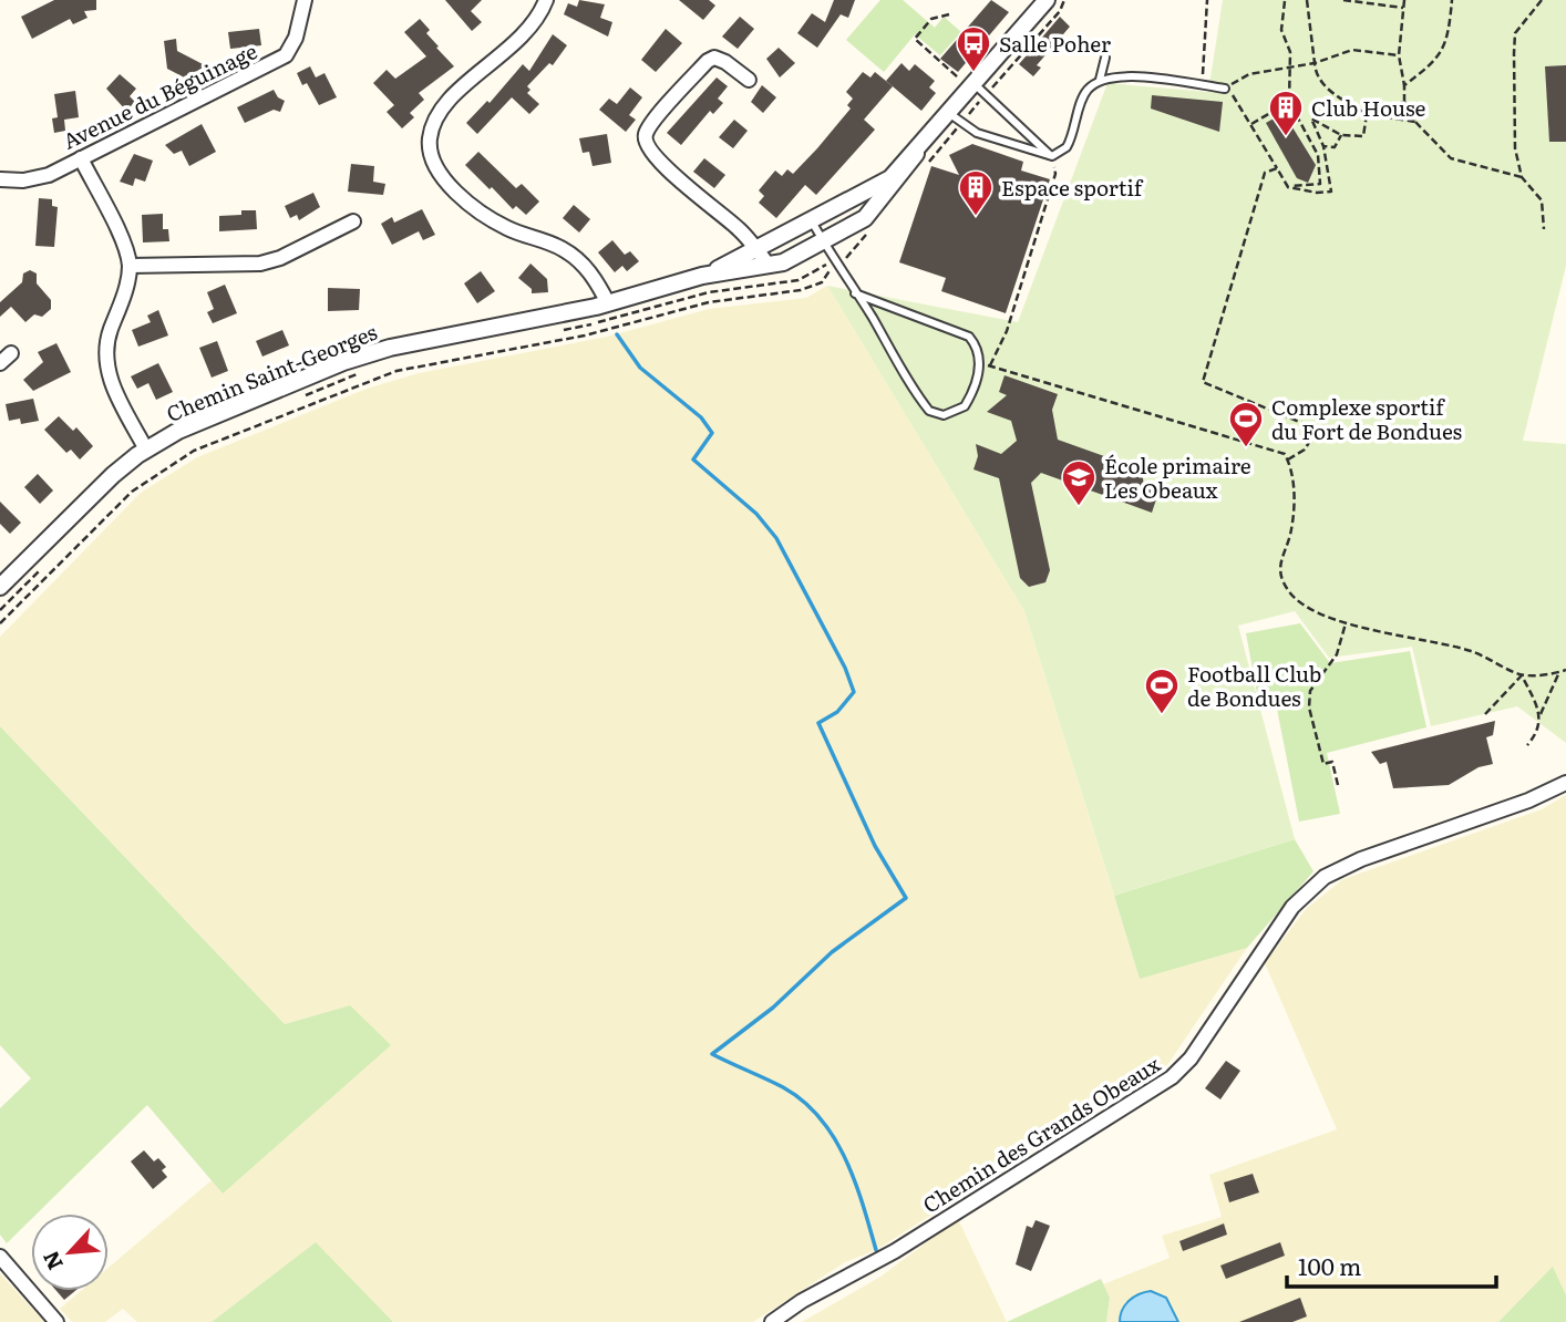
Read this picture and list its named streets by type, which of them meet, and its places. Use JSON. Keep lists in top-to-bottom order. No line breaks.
{"streets":{"street":["Avenue du Béguinage","Chemin Saint-Georges","Chemin des Grands Obeaux"]},"places":{"bus stop":["Salle Poher"],"building":["Club House","Espace sportif"],"sports":["Complexe sportif du Fort de Bondues","Football Club de Bondues"],"school or university":["École primaire Les Obeaux"]},"scale_bar":"100 m","north":"bottom left"}
